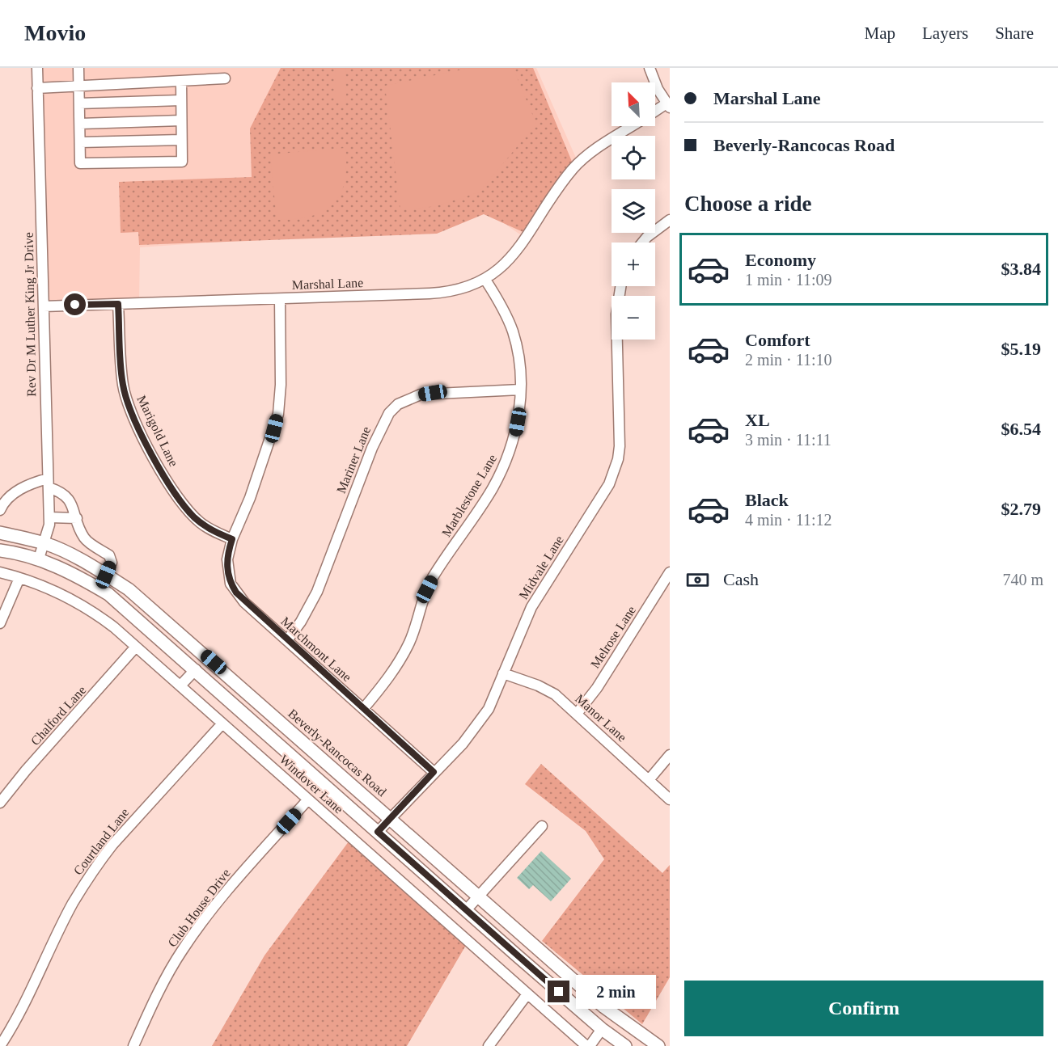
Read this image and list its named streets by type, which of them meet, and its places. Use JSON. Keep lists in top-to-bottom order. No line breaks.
{"streets":{"main road":["Beverly-Rancocas Road"],"street":["Marshal Lane","Rev Dr M Luther King Jr Drive","Marigold Lane","Mariner Lane","Marblestone Lane","Midvale Lane","Melrose Lane","Marchmont Lane","Chalford Lane","Manor Lane","Windover Lane","Courtland Lane","Club House Drive"]},"crossings":[["Marshal Lane","Rev Dr M Luther King Jr Drive"],["Marshal Lane","Marigold Lane"],["Marshal Lane","Marblestone Lane"],["Marshal Lane","Marchmont Lane"],["Rev Dr M Luther King Jr Drive","Beverly-Rancocas Road"],["Marigold Lane","Marchmont Lane"],["Mariner Lane","Marblestone Lane"],["Mariner Lane","Marchmont Lane"],["Marblestone Lane","Marchmont Lane"],["Midvale Lane","Marchmont Lane"],["Midvale Lane","Manor Lane"],["Midvale Lane","Beverly-Rancocas Road"],["Melrose Lane","Manor Lane"],["Chalford Lane","Windover Lane"],["Windover Lane","Courtland Lane"],["Windover Lane","Club House Drive"]],"north":"top left","page":{"header":"Movio","nav":["Map","Layers","Share"],"banner":["Marshal Lane","Beverly-Rancocas Road"],"map_buttons":["+","−"],"heading":"Choose a ride","list":[{"name":"Economy","note":"1 min · 11:09","value":"$3.84"},{"name":"Comfort","note":"2 min · 11:10","value":"$5.19"},{"name":"XL","note":"3 min · 11:11","value":"$6.54"},{"name":"Black","note":"4 min · 11:12","value":"$2.79"}],"pay":["Cash","740 m"],"buttons":"Confirm","bubble":"2 min"}}
